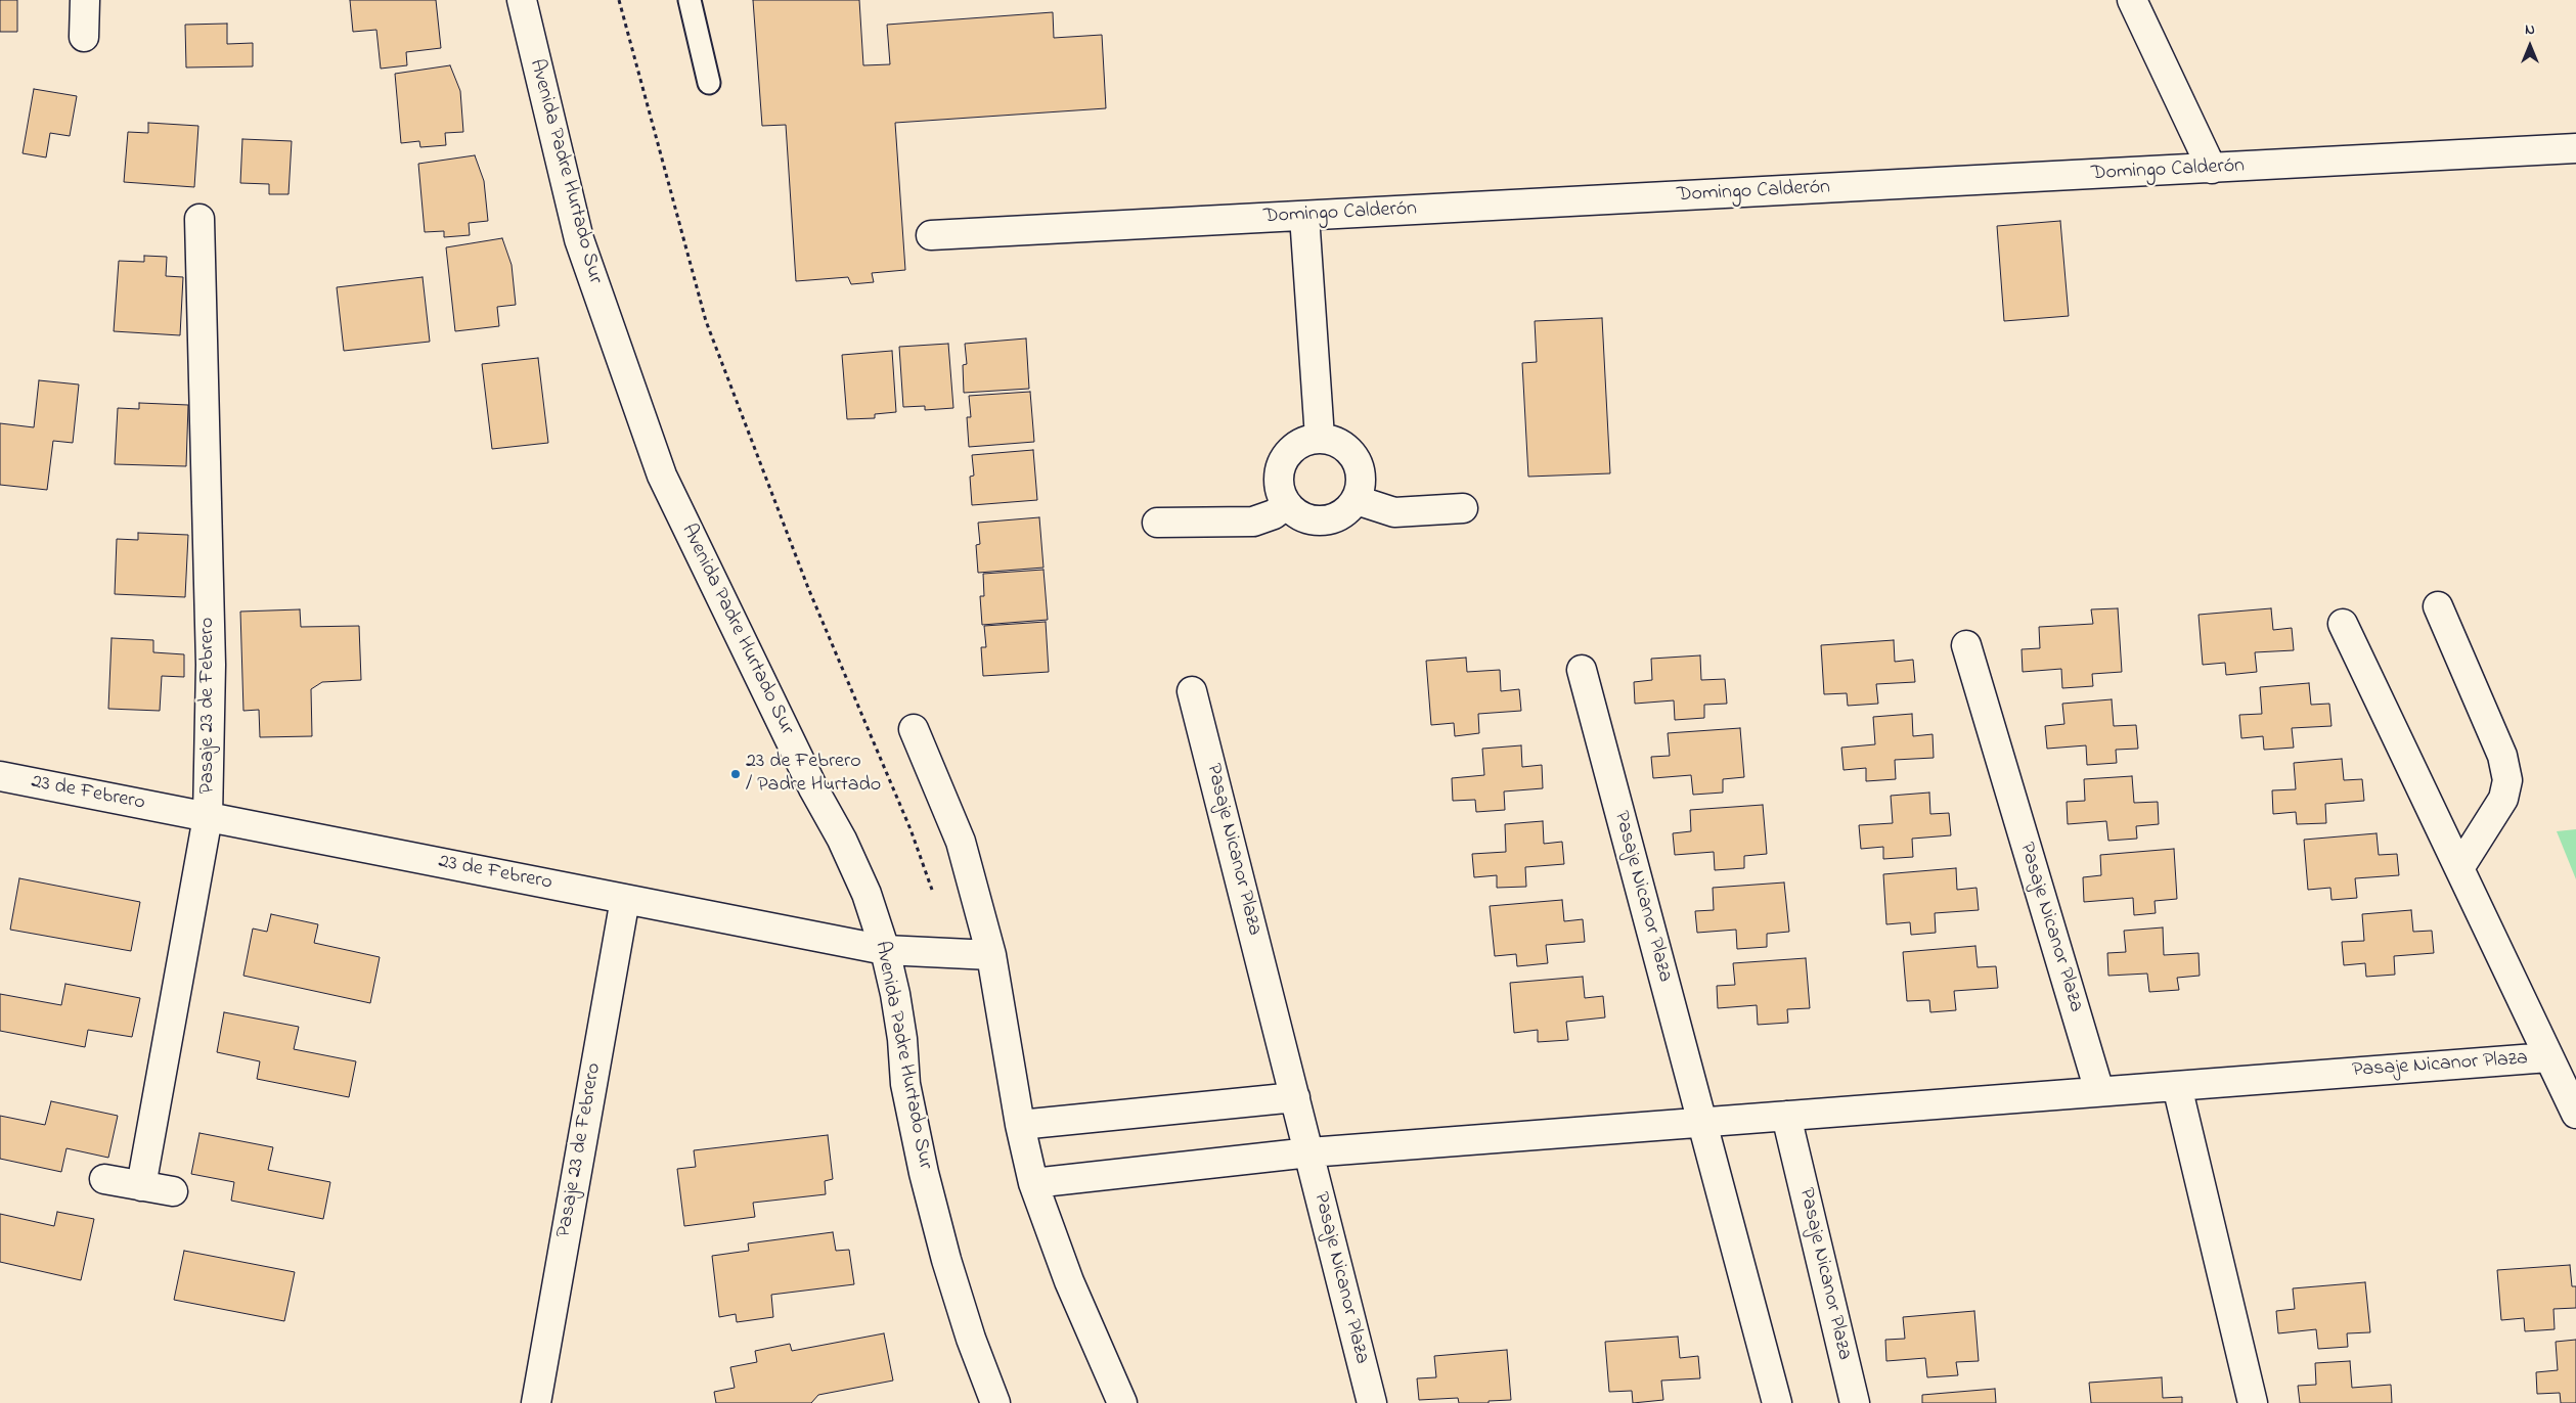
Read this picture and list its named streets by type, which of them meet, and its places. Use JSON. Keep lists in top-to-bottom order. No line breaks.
{"streets":{"street":["Domingo Calderón","Avenida Padre Hurtado Sur","Pasaje 23 de Febrero","23 de Febrero","Pasaje Nicanor Plaza"]},"crossings":[["Avenida Padre Hurtado Sur","23 de Febrero"],["Pasaje 23 de Febrero","23 de Febrero"]],"places":["23 de Febrero / Padre Hurtado"],"north":"top"}
